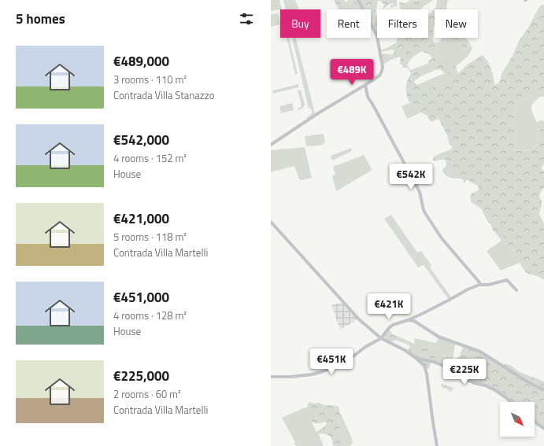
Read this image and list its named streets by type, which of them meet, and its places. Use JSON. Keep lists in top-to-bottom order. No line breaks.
{"north":"bottom right","page":{"heading":"5 homes","chip":["Buy","Rent","Filters","New"],"list":[{"name":"€489,000","note":"3 rooms · 110 m² · Contrada Villa Stanazzo"},{"name":"€542,000","note":"4 rooms · 152 m² · House"},{"name":"€421,000","note":"5 rooms · 118 m² · Contrada Villa Martelli"},{"name":"€451,000","note":"4 rooms · 128 m² · House"},{"name":"€225,000","note":"2 rooms · 60 m² · Contrada Villa Martelli"}],"price":["€489K","€542K","€421K","€451K","€225K"]}}
